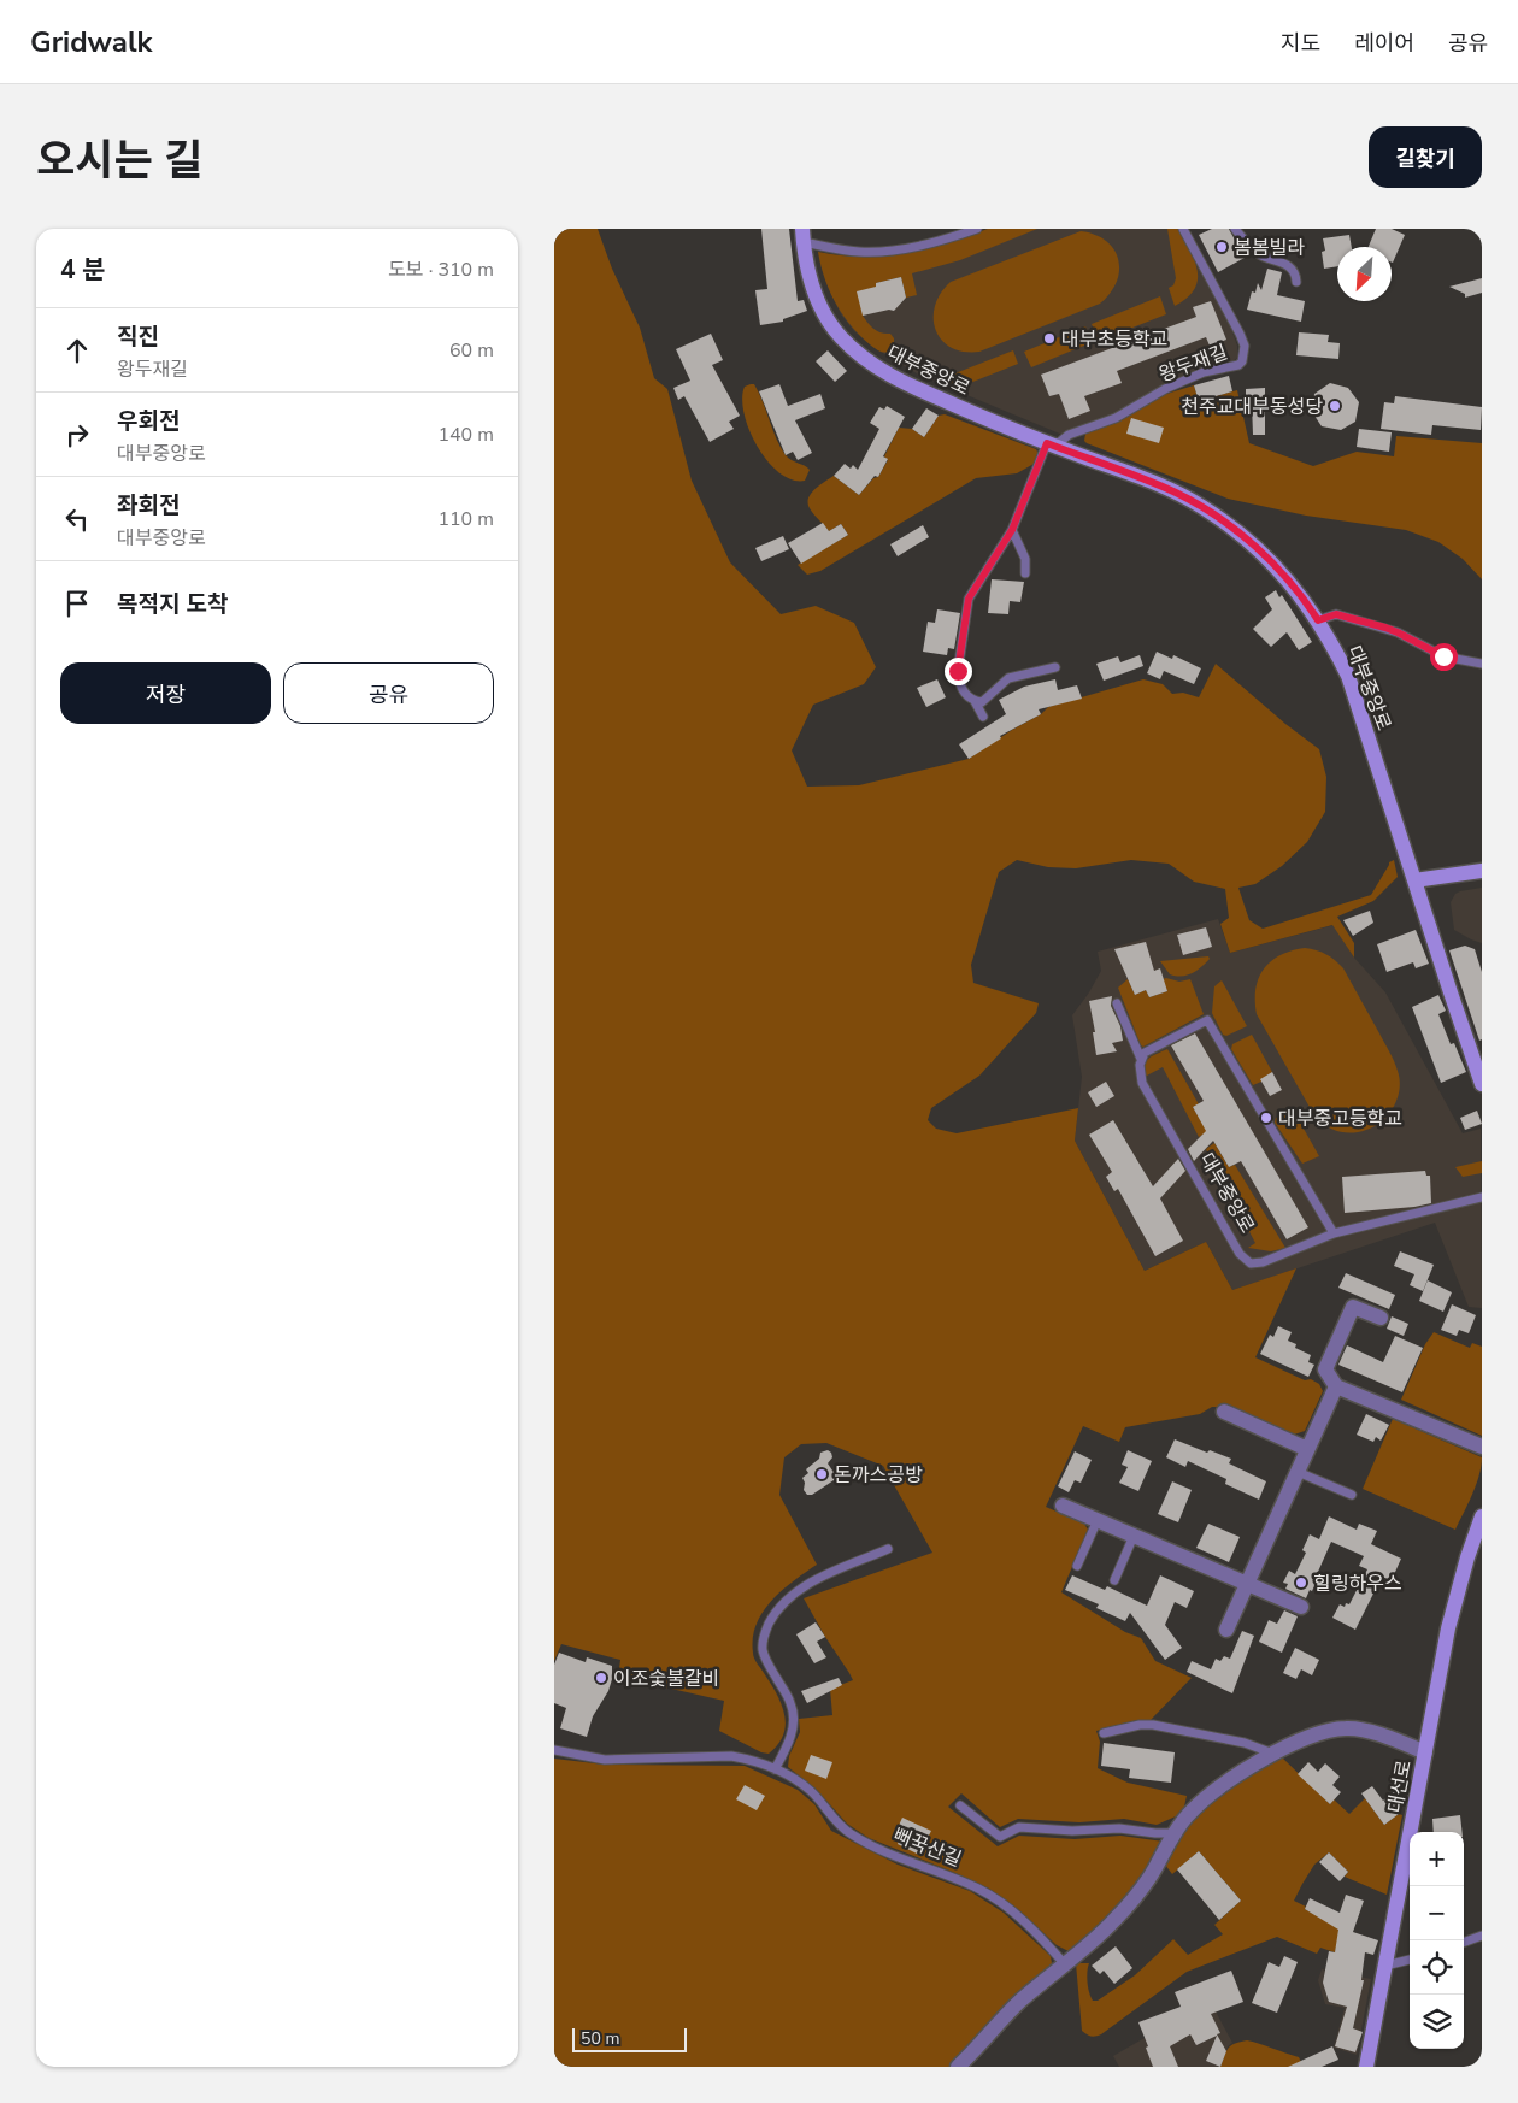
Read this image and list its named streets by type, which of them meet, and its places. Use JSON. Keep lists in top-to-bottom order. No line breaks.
{"streets":{"street":["대부중앙로","대선로"],"lane":["왕두재길","뻐꾹산길"]},"crossings":[["왕두재길","대부중앙로"]],"places":["봄봄빌라","대부초등학교","천주교대부동성당","대부중고등학교","돈까스공방","힐링하우스","이조숯불갈비"],"scale_bar":"50 m","north":"bottom left","page":{"header":"Gridwalk","nav":["지도","레이어","공유"],"title":"오시는 길","buttons":["길찾기",["저장","공유"]],"heading":["4 분","도보 · 310 m"],"list":[["직진","왕두재길","60 m"],["우회전","대부중앙로","140 m"],["좌회전","대부중앙로","110 m"],"목적지 도착"],"map_buttons":["+","−"],"scale":"50 m"}}
